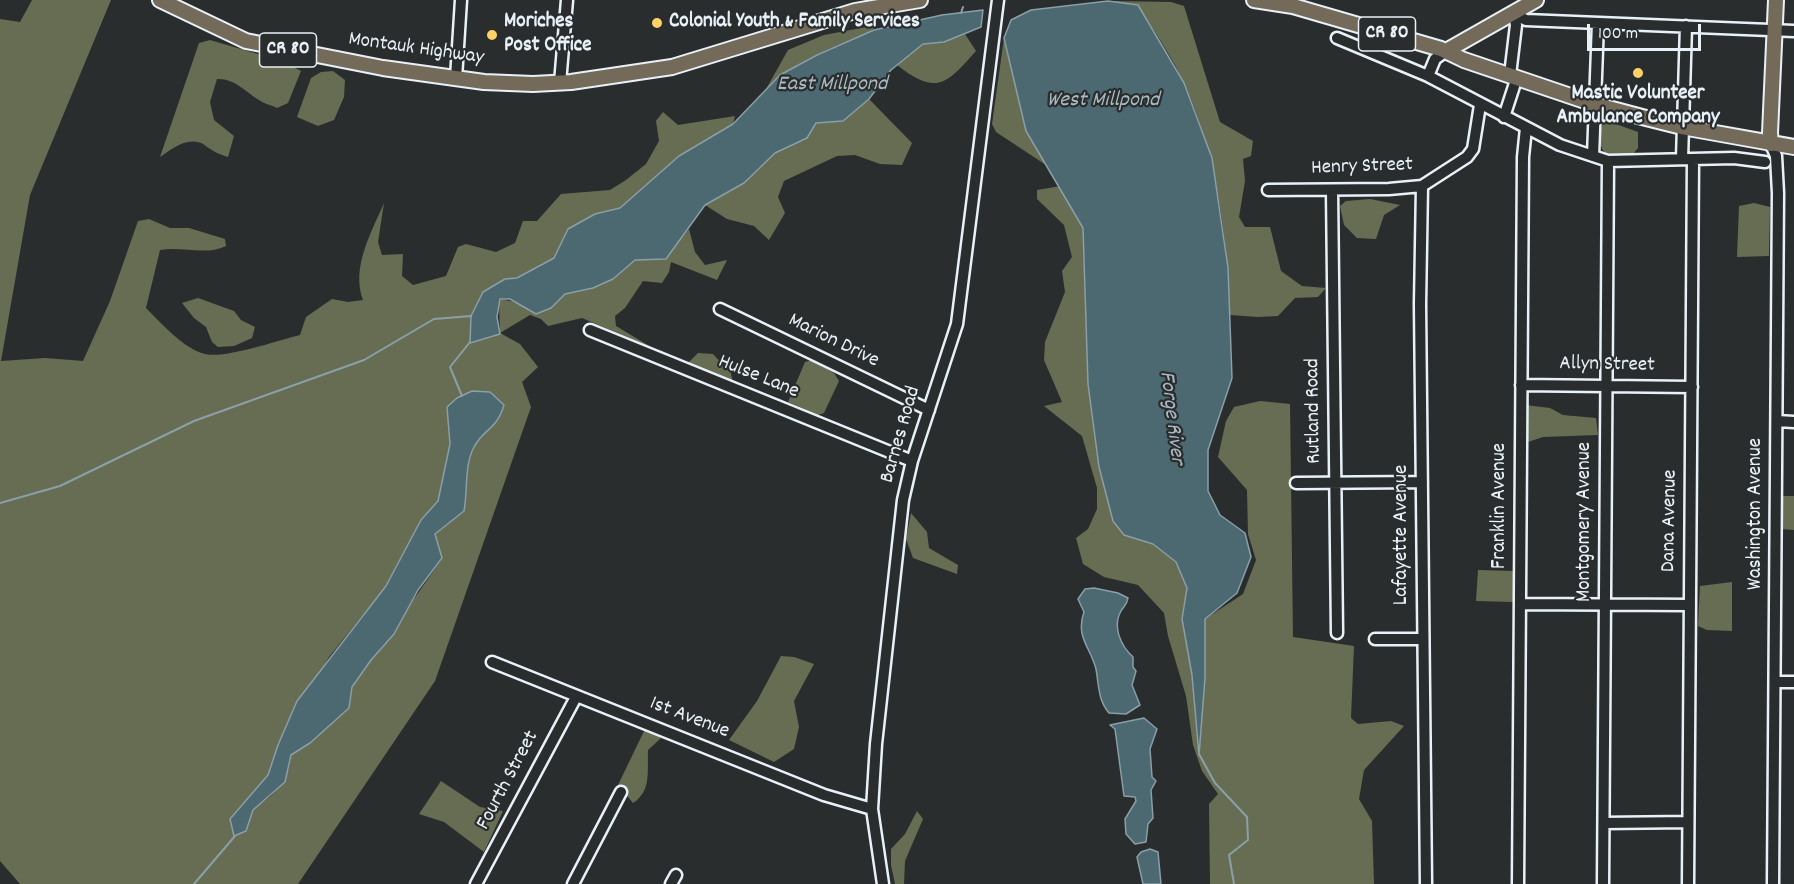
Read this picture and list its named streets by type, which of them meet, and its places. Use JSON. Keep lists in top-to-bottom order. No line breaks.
{"streets":{"main road":["CR 80","Montauk Highway"],"street":["Henry Street","Marion Drive","Allyn Street","Hulse Lane","Rutland Road","Barnes Road","Franklin Avenue","Washington Avenue","Dana Avenue","Montgomery Avenue","Lafayette Avenue","1st Avenue","Fourth Street"]},"crossings":[["CR 80","Washington Avenue"],["CR 80","Dana Avenue"],["Henry Street","Rutland Road"],["Henry Street","Lafayette Avenue"],["Marion Drive","Barnes Road"],["Allyn Street","Franklin Avenue"],["Allyn Street","Dana Avenue"],["Allyn Street","Montgomery Avenue"],["Hulse Lane","Barnes Road"],["Barnes Road","1st Avenue"],["1st Avenue","Fourth Street"]],"water":["East Millpond","West Millpond","Forge River"],"places":["Colonial Youth & Family Services","Moriches Post Office","Mastic Volunteer Ambulance Company"],"scale_bar":"100 m"}
